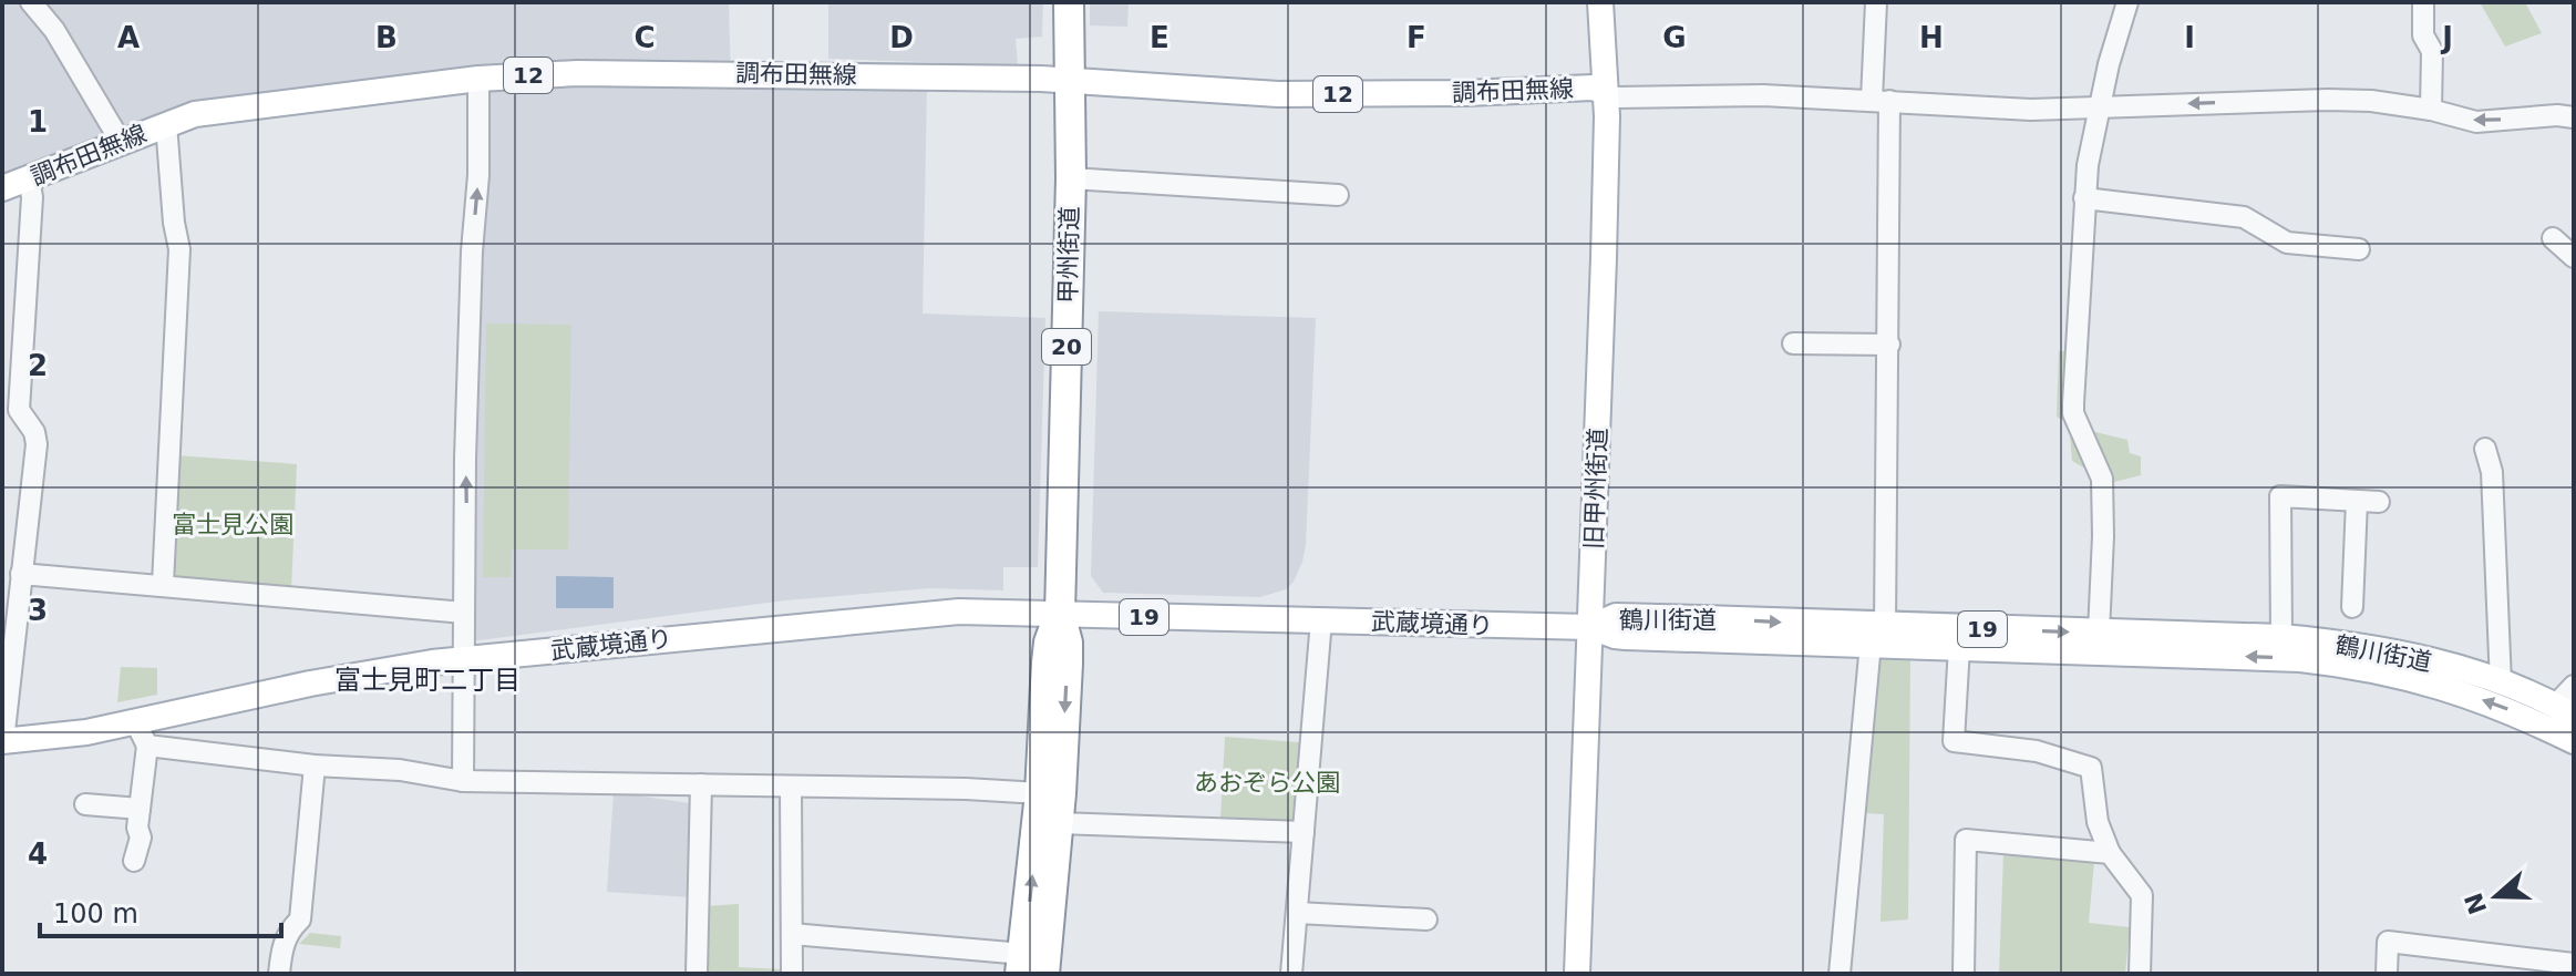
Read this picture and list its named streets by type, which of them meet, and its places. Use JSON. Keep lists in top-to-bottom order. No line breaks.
{"streets":{"highway":["甲州街道","20"],"main road":["調布田無線","12","旧甲州街道","19","鶴川街道","武蔵境通り"]},"crossings":[["調布田無線","甲州街道"],["調布田無線","旧甲州街道"],["甲州街道","武蔵境通り"],["旧甲州街道","鶴川街道"],["旧甲州街道","武蔵境通り"],["鶴川街道","武蔵境通り"]],"districts":["富士見町二丁目"],"parks":["富士見公園","あおぞら公園"],"scale_bar":"100 m","north":"left","grid":{"columns":["A","B","C","D","E","F","G","H","I","J"],"rows":["1","2","3","4"]}}
